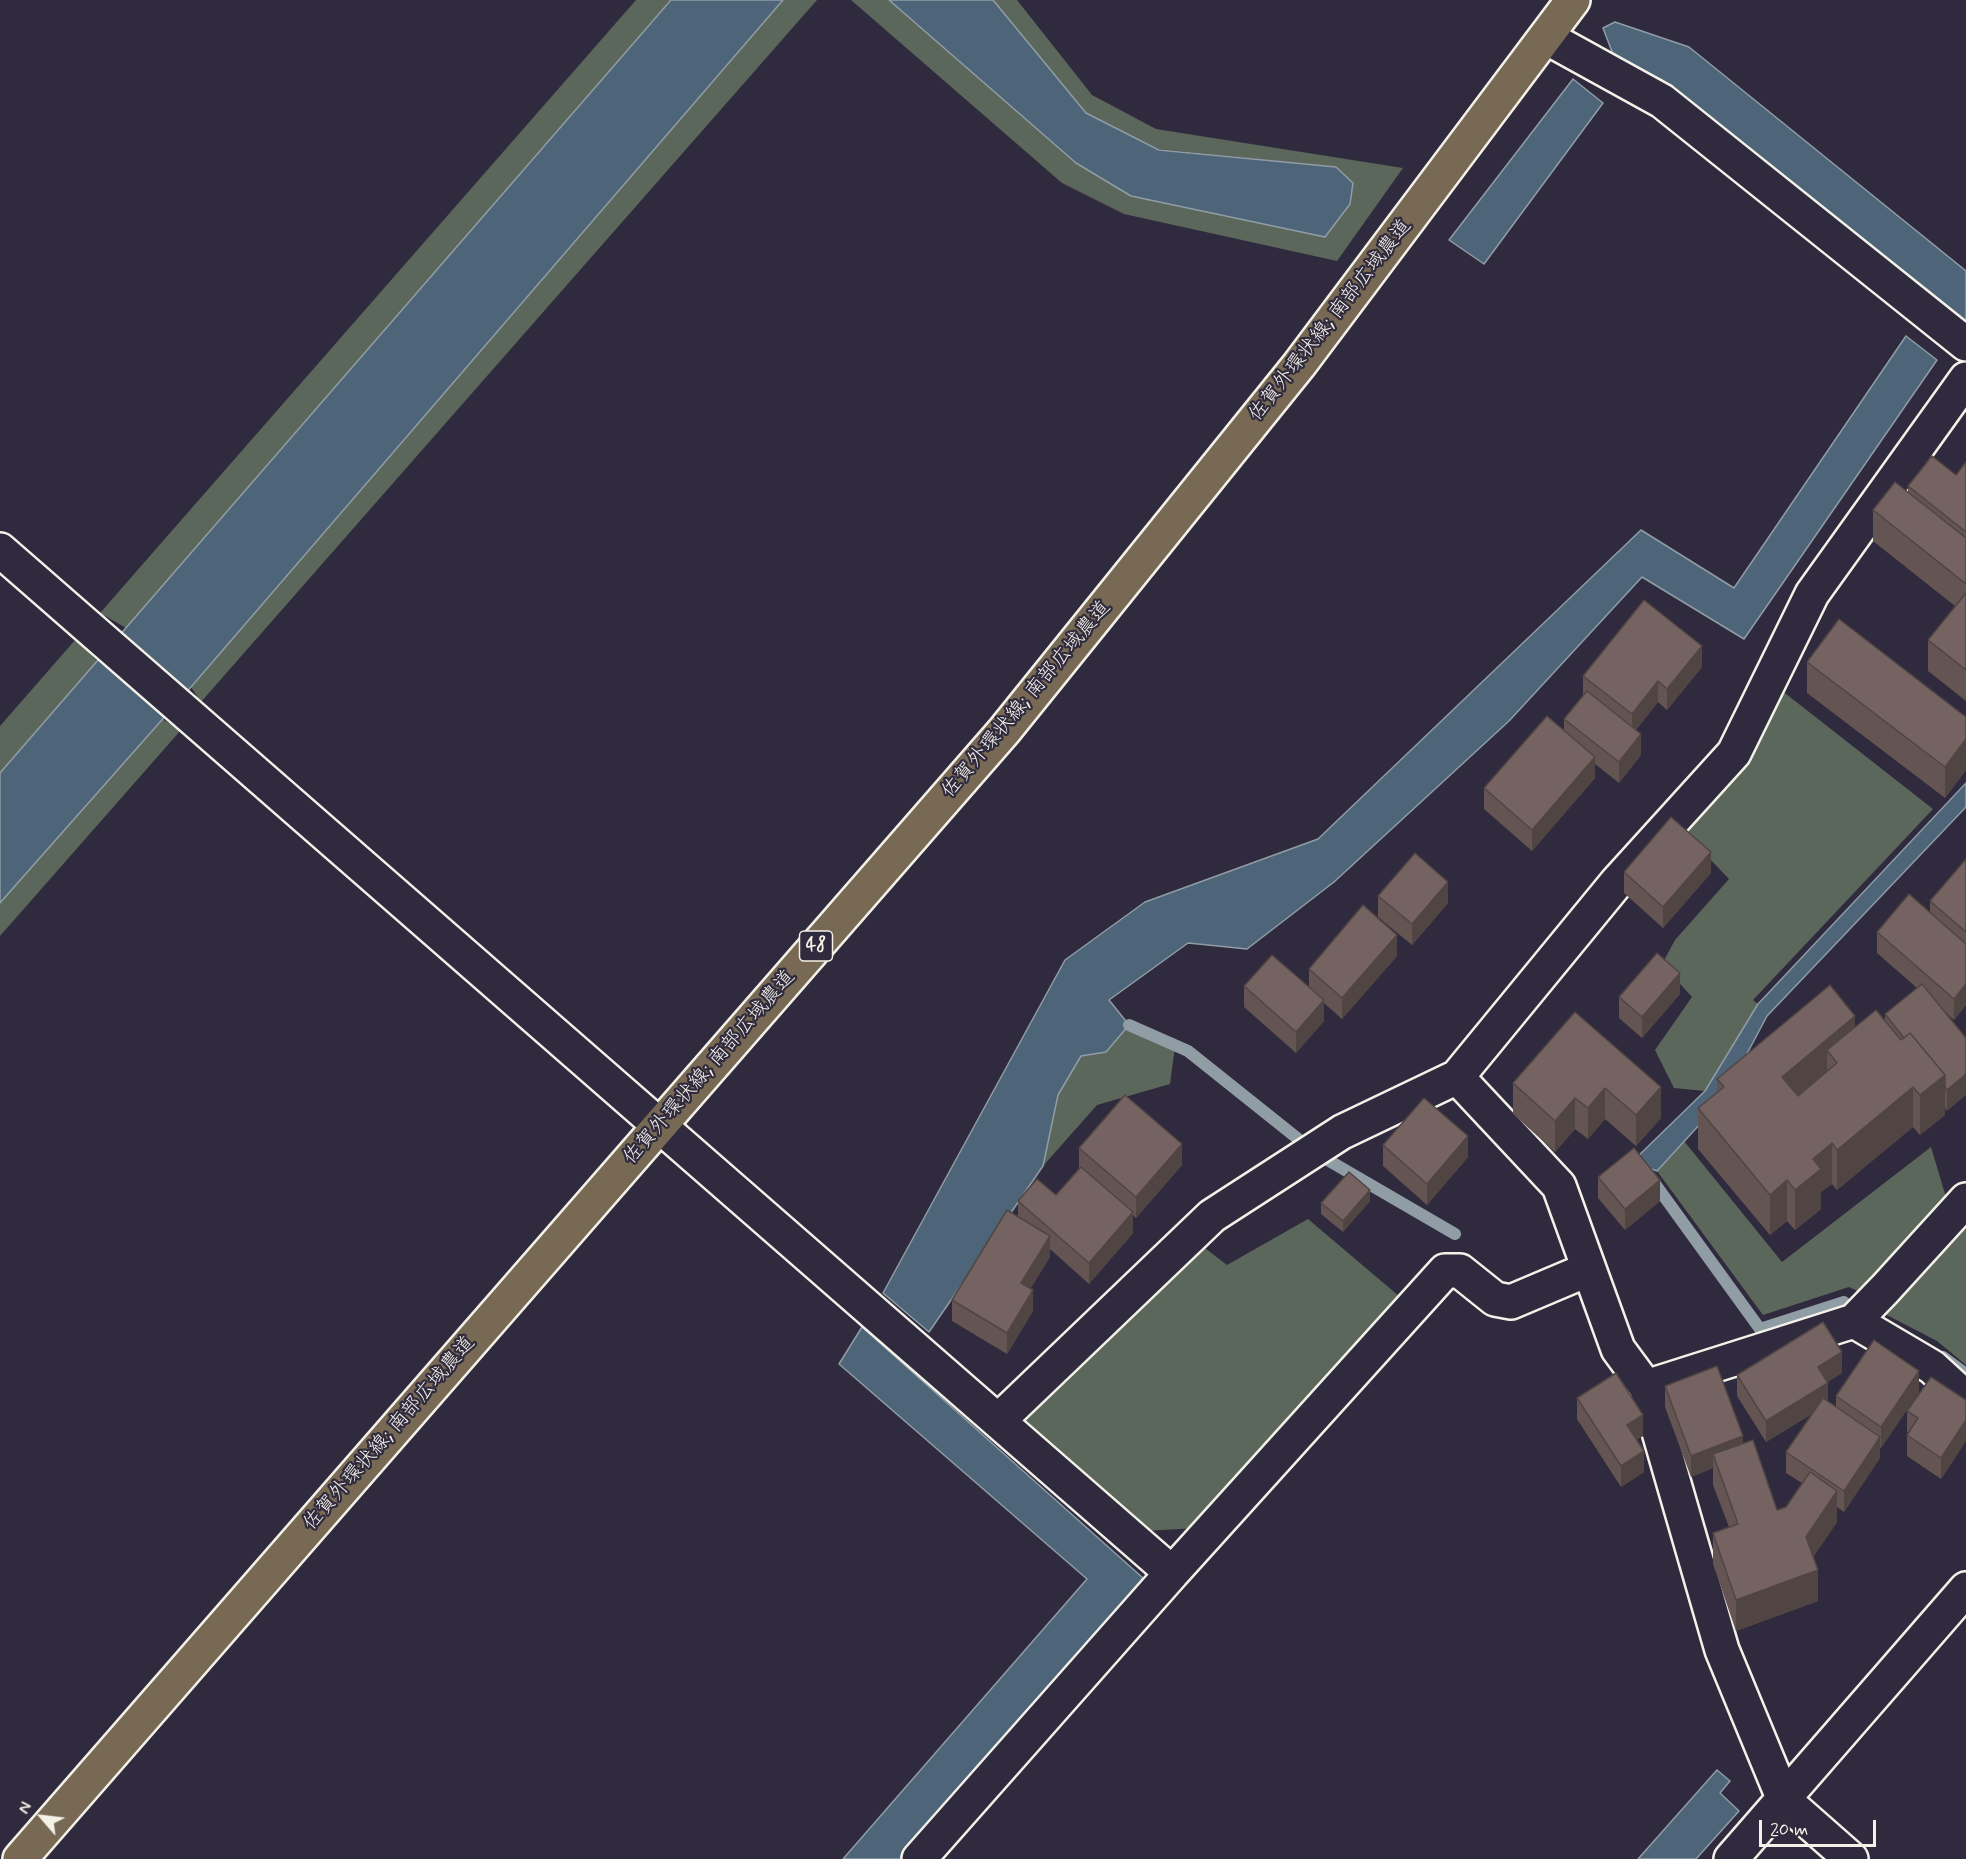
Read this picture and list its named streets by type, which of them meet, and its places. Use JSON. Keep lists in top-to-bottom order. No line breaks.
{"streets":{"main road":["佐賀外環状線; 南部広域農道","48"]},"scale_bar":"20 m","north":"top left"}
